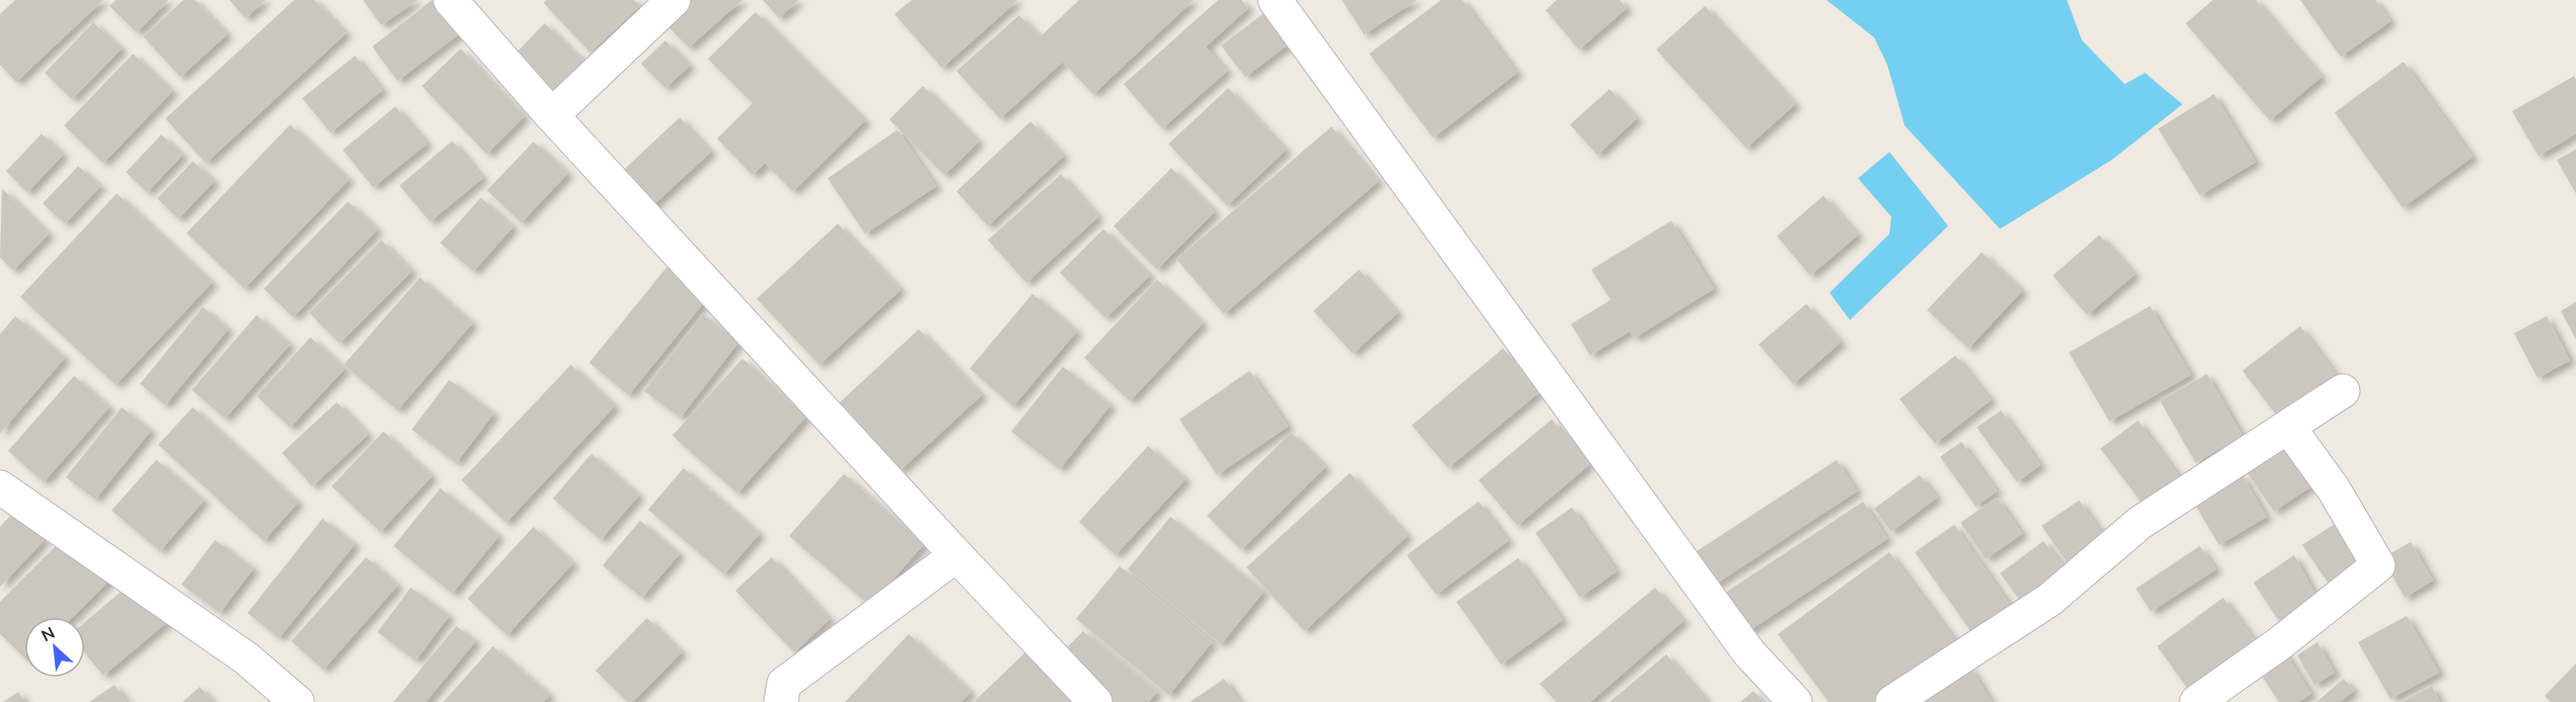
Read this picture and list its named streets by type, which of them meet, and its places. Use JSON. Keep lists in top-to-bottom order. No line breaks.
{"north":"top left"}
